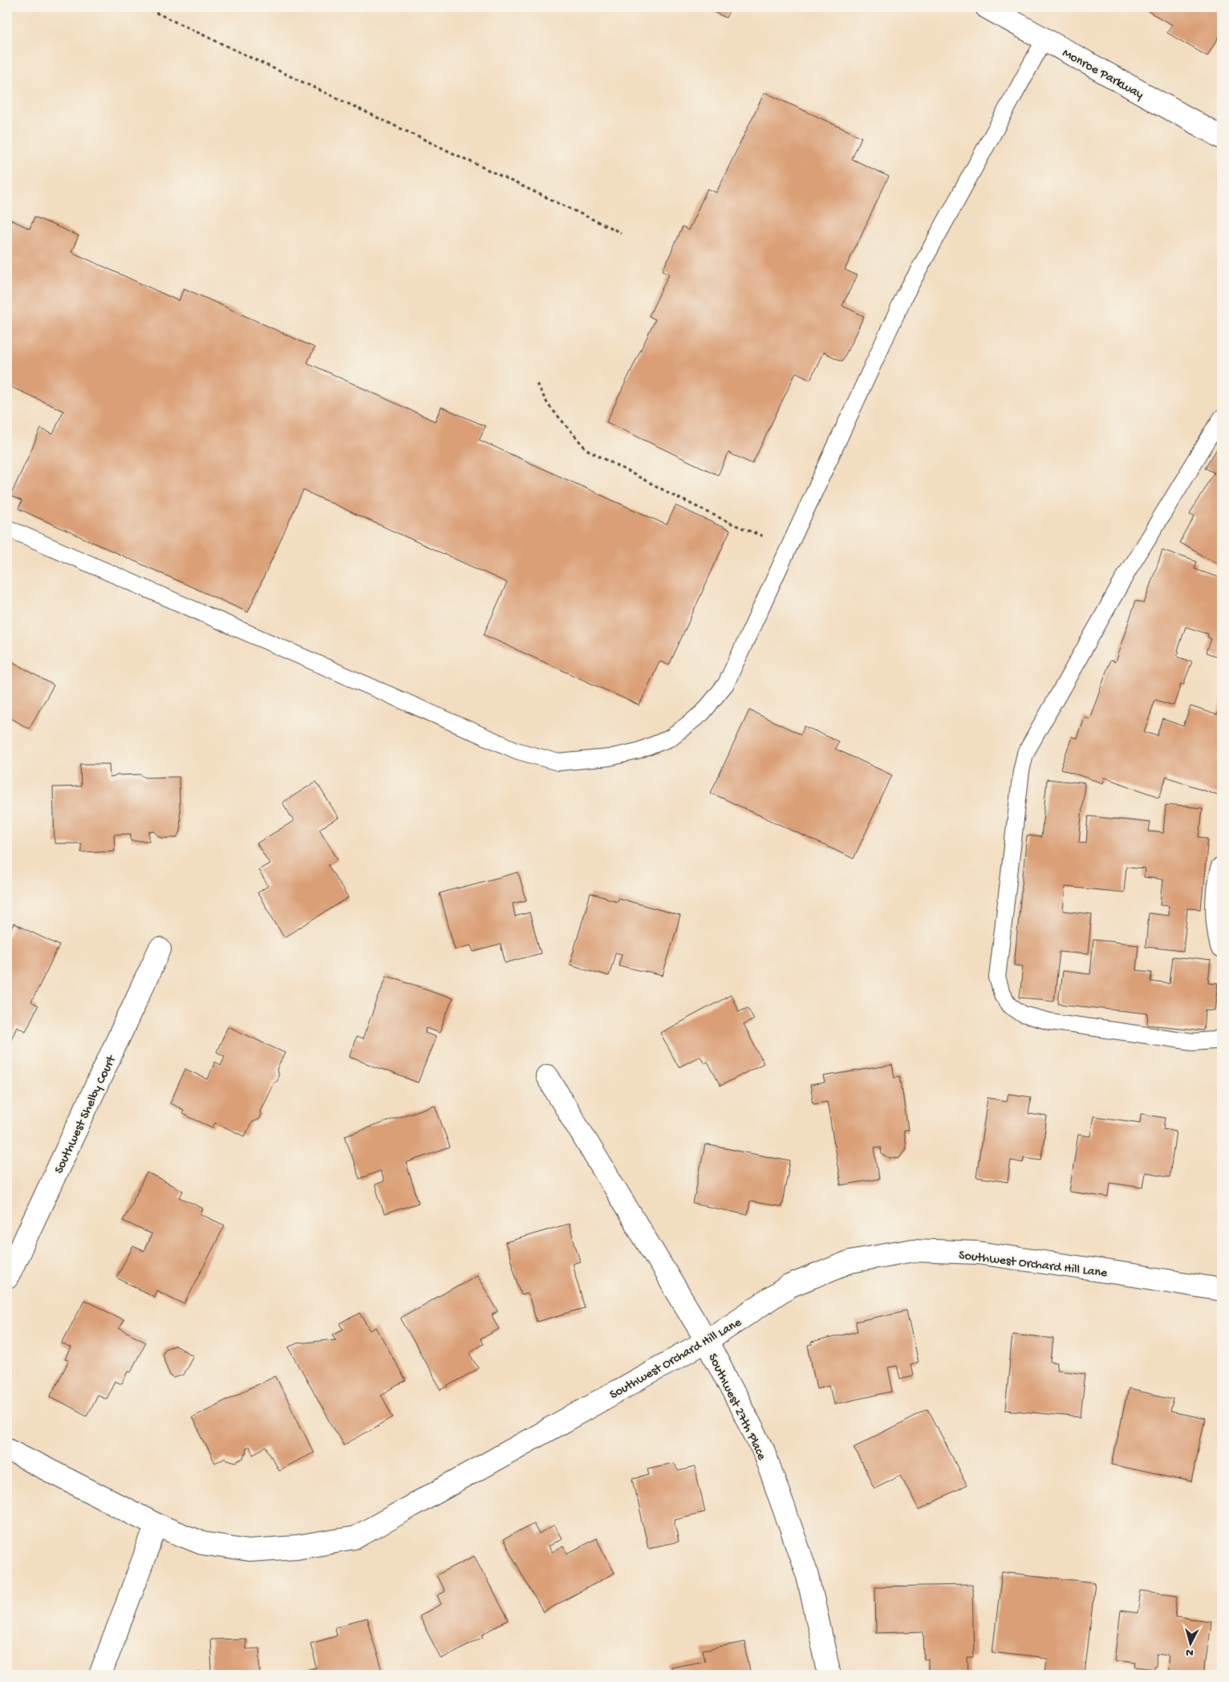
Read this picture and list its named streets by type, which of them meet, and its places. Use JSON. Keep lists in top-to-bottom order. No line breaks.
{"streets":{"street":["Monroe Parkway","Southwest Shelby Court","Southwest Orchard Hill Lane","Southwest 27th Place"]},"crossings":[["Southwest Orchard Hill Lane","Southwest 27th Place"]],"north":"bottom"}
